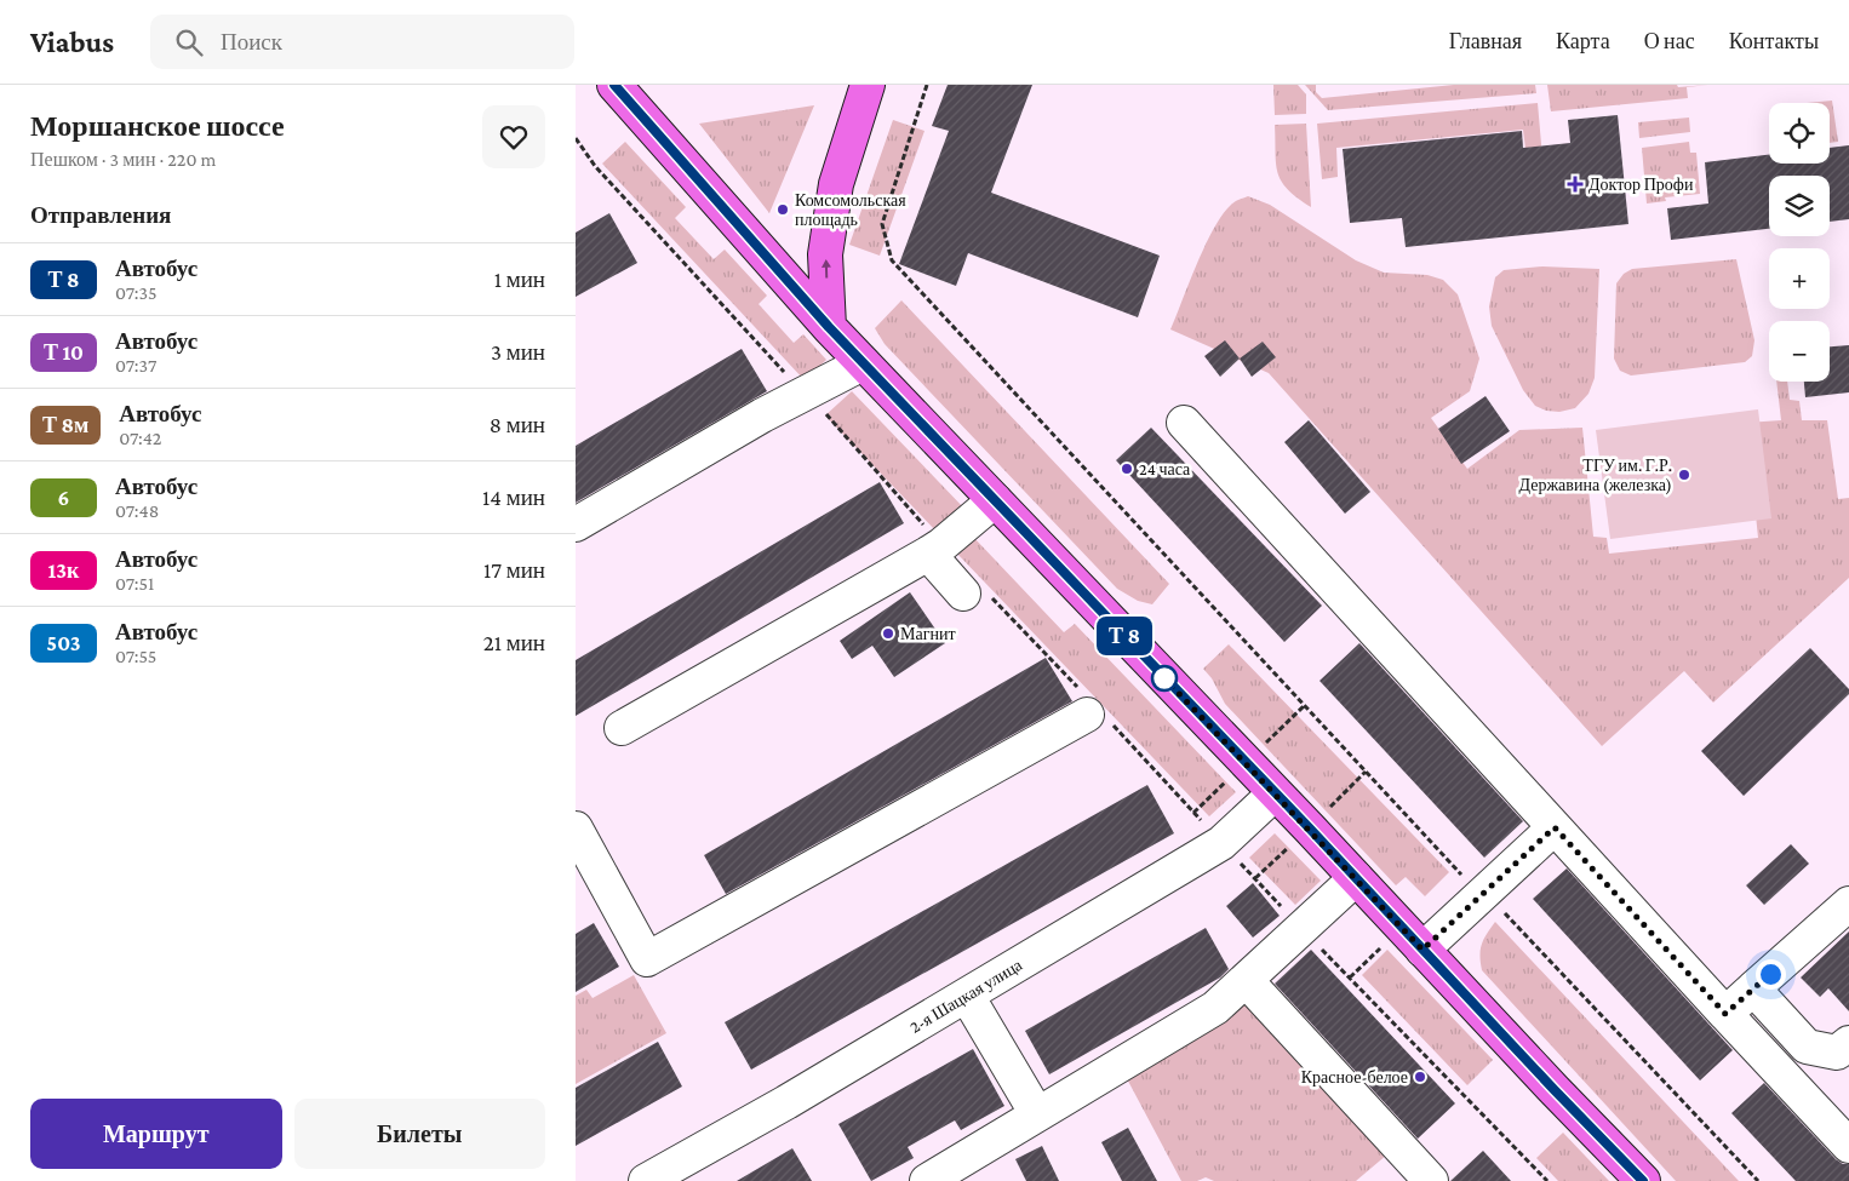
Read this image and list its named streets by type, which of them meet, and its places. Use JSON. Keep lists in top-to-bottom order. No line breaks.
{"streets":{"street":["2-я Шацкая улица"]},"places":{"health":["Доктор Профи"],"other":["Комсомольская площадь","24 часа","ТГУ им. Г.Р. Державина (железка)","Магнит","Красное-белое"]},"page":{"header":"Viabus","search":"Поиск","nav":["Главная","Карта","О нас","Контакты"],"heading":[["Моршанское шоссе","Пешком · 3 мин · 220 m"],"Отправления"],"on_map":"Т 8","map_buttons":["+","−"],"list":[{"mark":"Т 8","name":"Автобус","note":"07:35","value":"1 мин"},{"mark":"Т 10","name":"Автобус","note":"07:37","value":"3 мин"},{"mark":"Т 8м","name":"Автобус","note":"07:42","value":"8 мин"},{"mark":"6","name":"Автобус","note":"07:48","value":"14 мин"},{"mark":"13к","name":"Автобус","note":"07:51","value":"17 мин"},{"mark":"503","name":"Автобус","note":"07:55","value":"21 мин"}],"buttons":["Маршрут","Билеты"]}}
